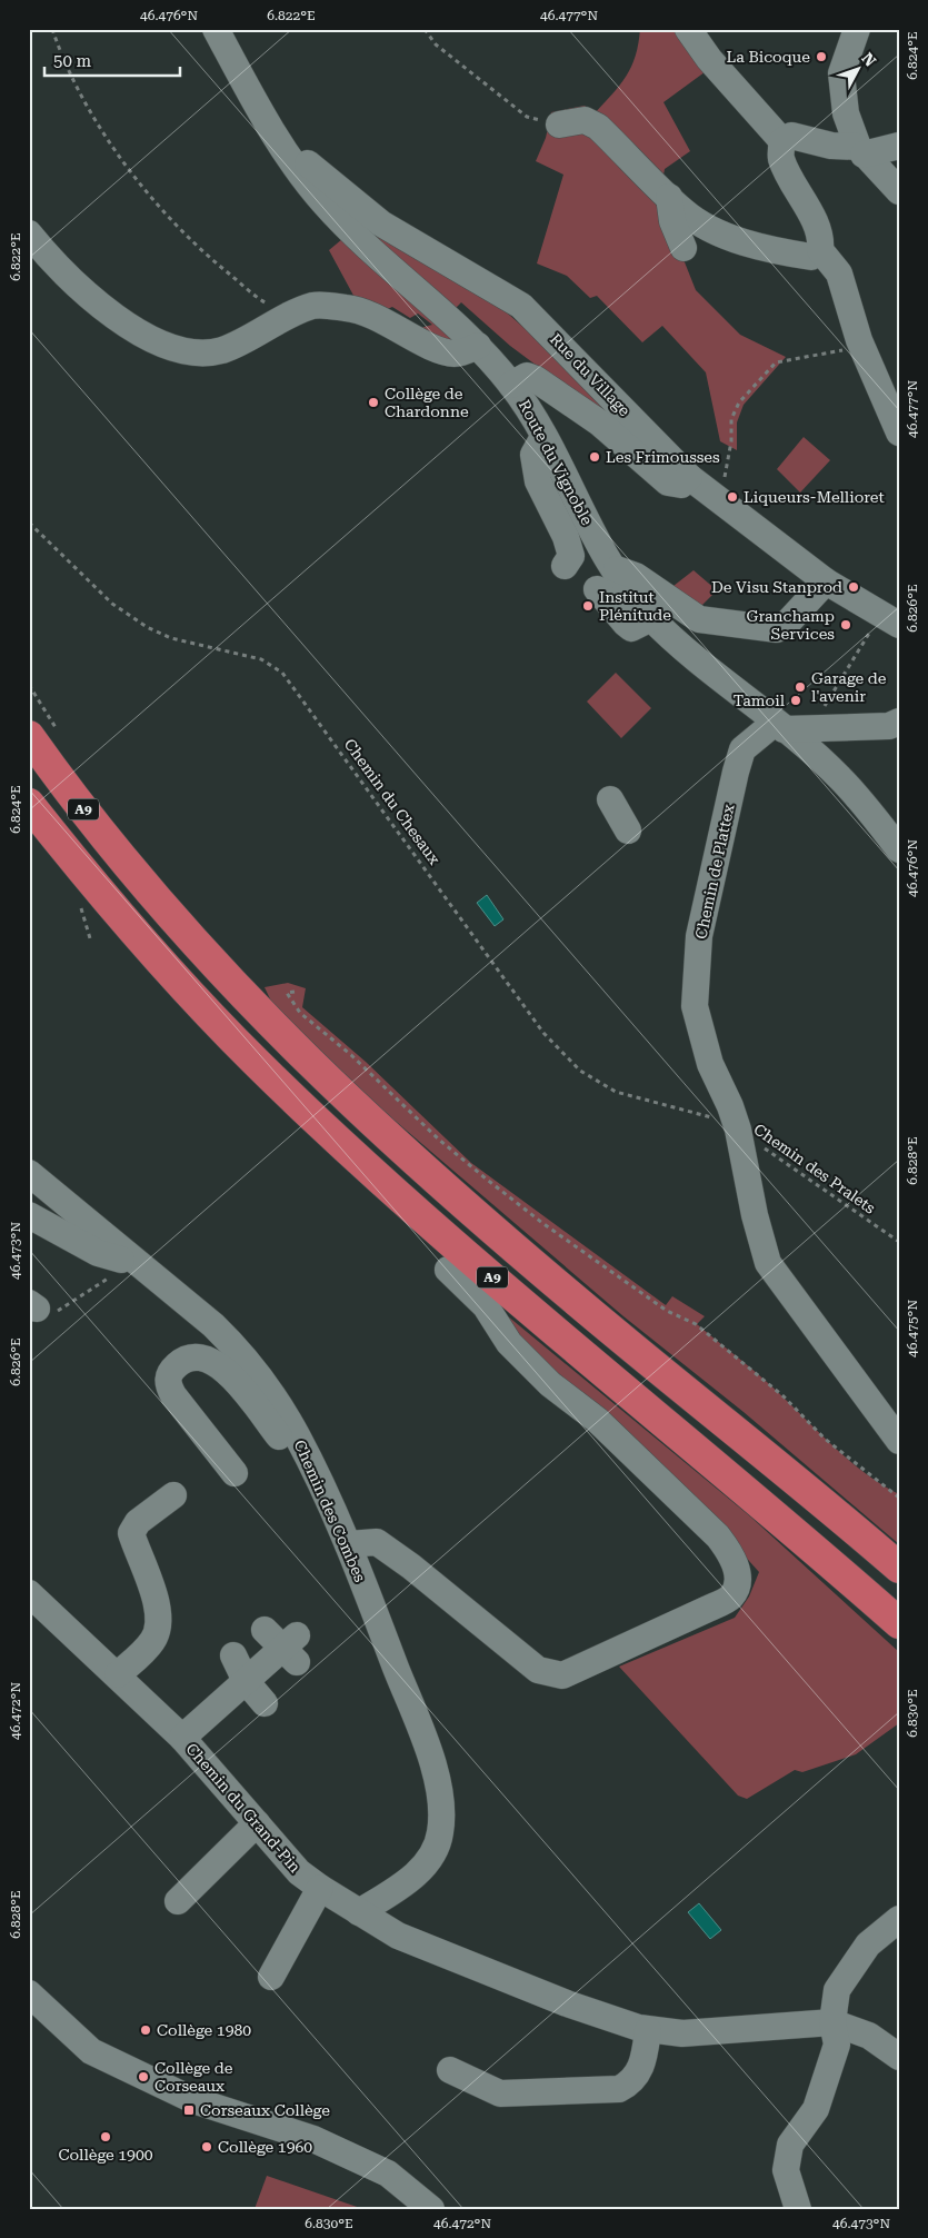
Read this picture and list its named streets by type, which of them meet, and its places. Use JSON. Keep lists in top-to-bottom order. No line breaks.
{"streets":{"highway":["A9"],"street":["Rue du Village","Route du Vignoble","Chemin de Plattex","Chemin des Combes","Chemin du Grand-Pin"],"path":["Chemin du Chesaux","Chemin des Pralets"]},"crossings":[["Rue du Village","Route du Vignoble"],["Route du Vignoble","Chemin de Plattex"],["Chemin du Chesaux","Chemin des Pralets"],["Chemin de Plattex","Chemin des Pralets"],["Chemin des Combes","Chemin du Grand-Pin"]],"places":{"other":["La Bicoque","Collège de Chardonne","Les Frimousses","Liqueurs-Mellioret","De Visu Stanprod","Institut Plénitude","Granchamp Services","Garage de l'avenir","Tamoil","Collège 1980","Collège de Corseaux","Collège 1900","Collège 1960"],"transit":["Corseaux Collège"]},"scale_bar":"50 m","north":"top right","coordinates":["46.476°N","6.822°E","46.477°N","6.824°E","6.826°E","6.828°E","46.473°N","46.475°N","46.472°N","6.830°E"]}
